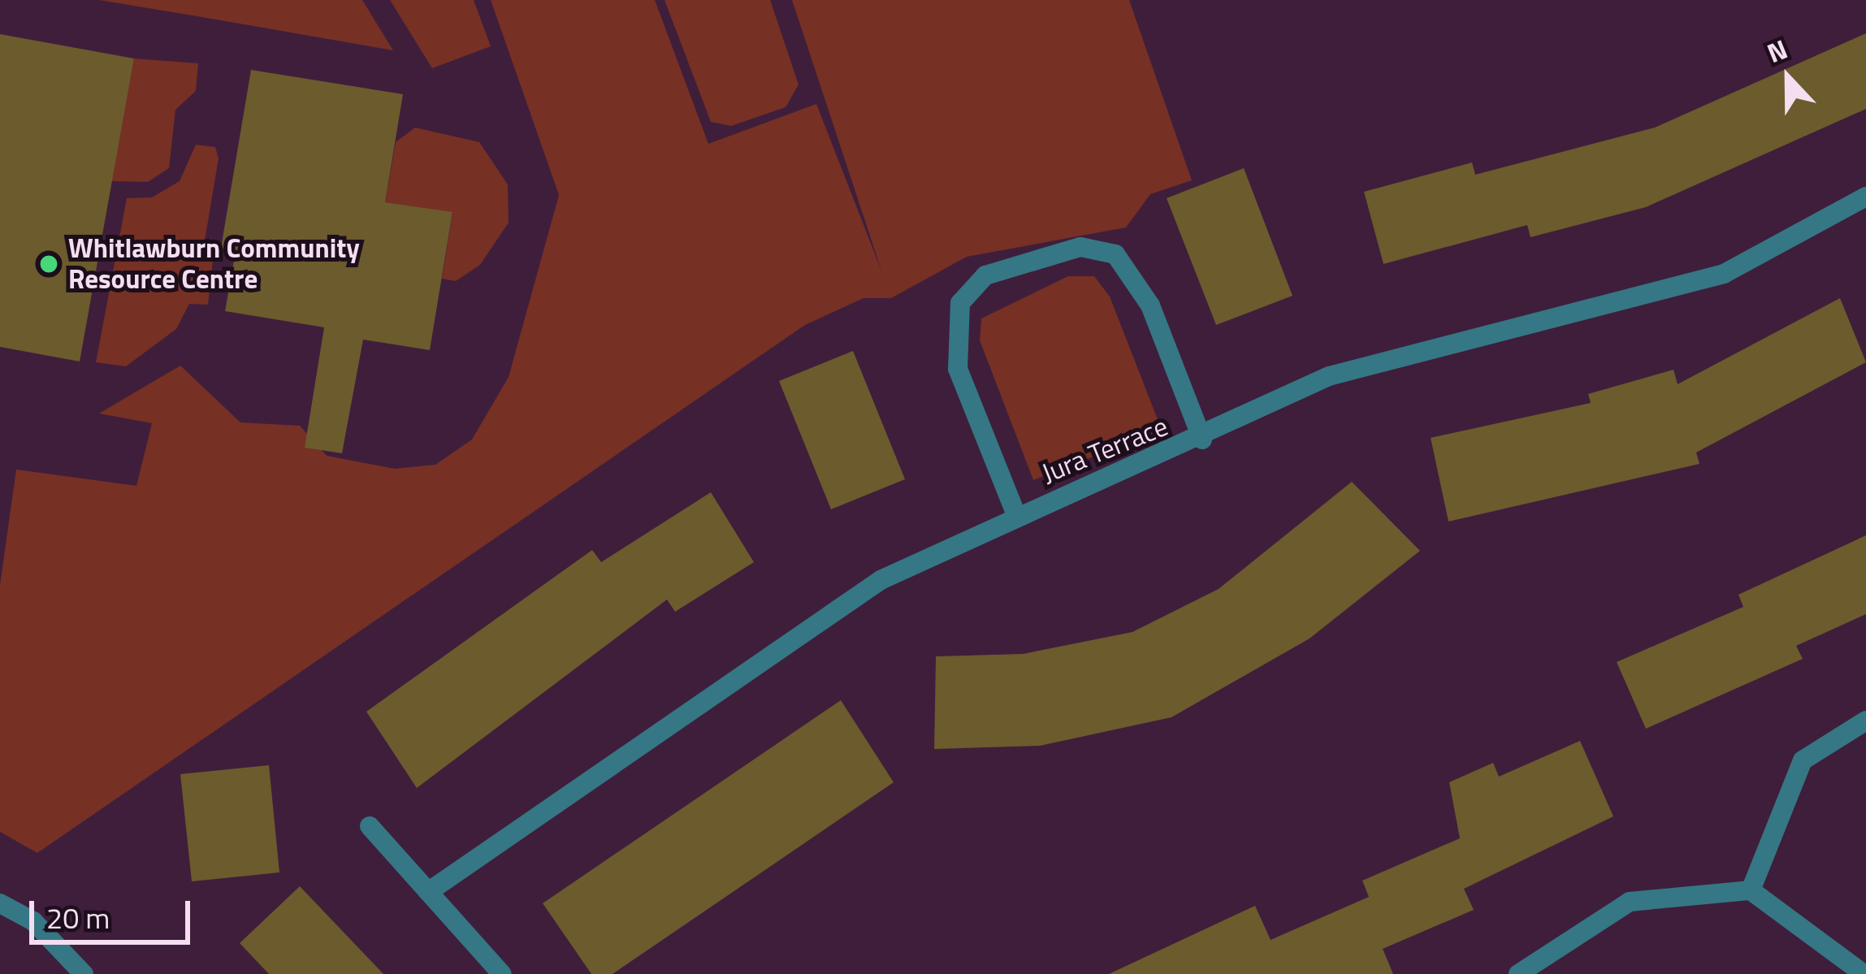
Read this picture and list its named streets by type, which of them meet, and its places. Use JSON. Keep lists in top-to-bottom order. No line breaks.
{"streets":{"street":["Jura Terrace"]},"places":["Whitlawburn Community Resource Centre"],"scale_bar":"20 m","north":"top"}
